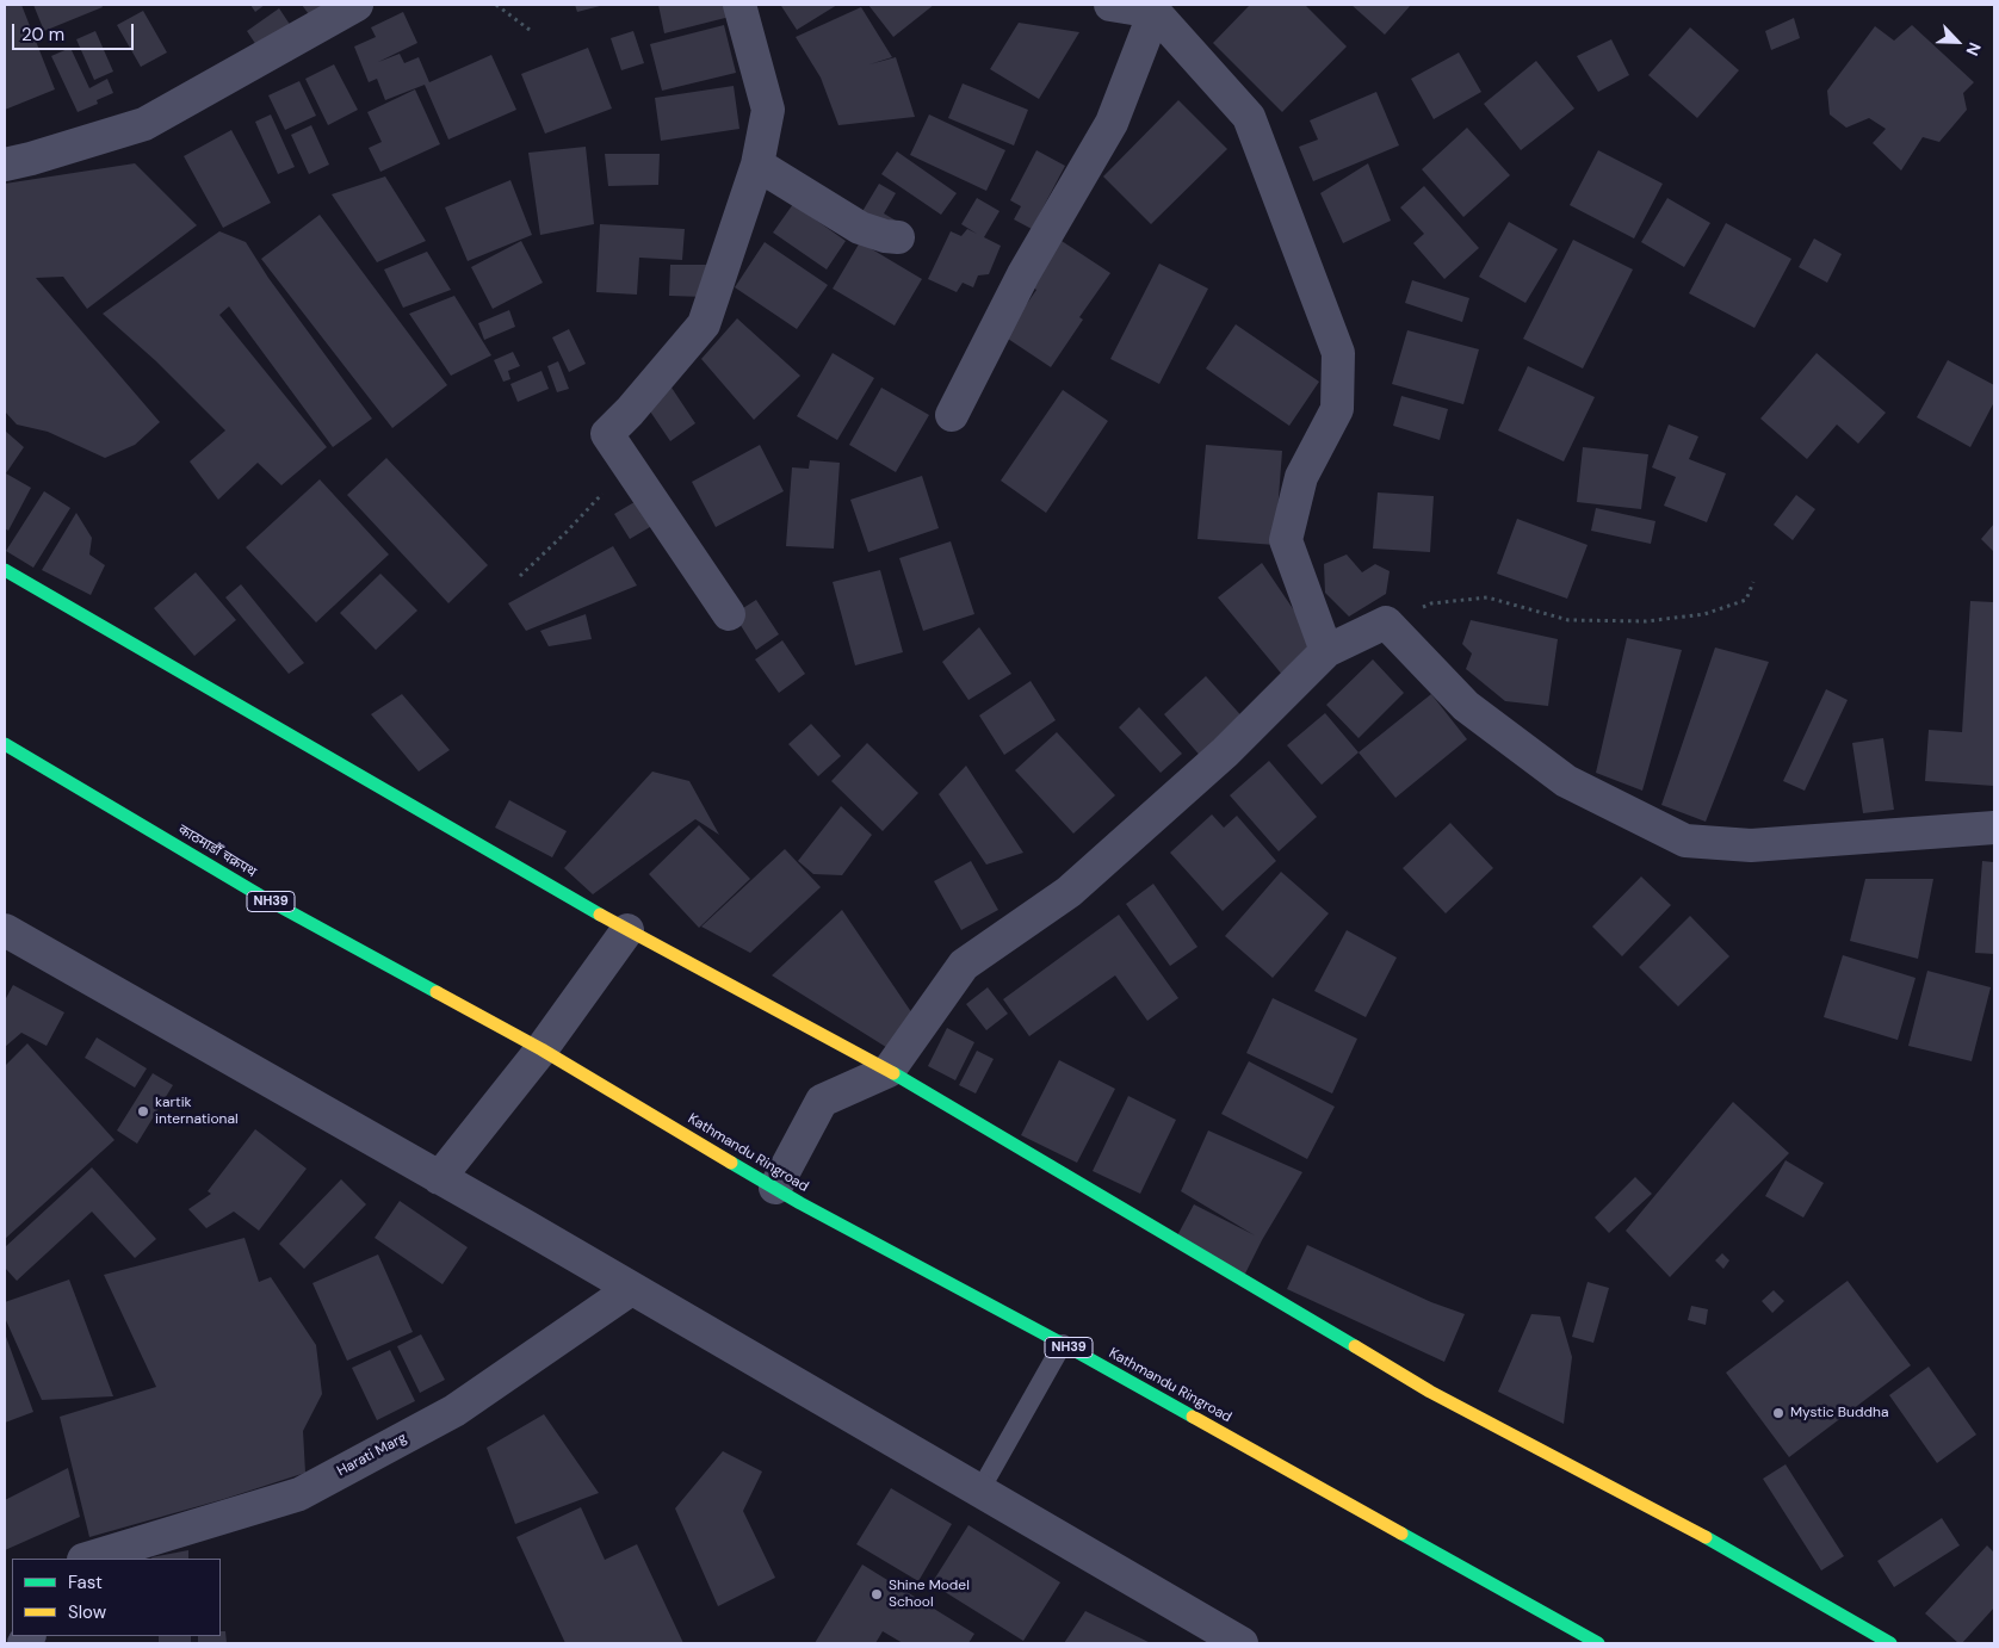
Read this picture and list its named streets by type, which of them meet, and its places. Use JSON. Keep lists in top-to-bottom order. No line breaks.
{"streets":{"main road":["काठमाडाैँ चक्रपथ","NH39","Kathmandu Ringroad"],"street":["Harati Marg"]},"crossings":[["काठमाडाैँ चक्रपथ","Kathmandu Ringroad"]],"places":["kartik international","Mystic Buddha","Shine Model School"],"legend":["Fast","Slow"],"scale_bar":"20 m","north":"bottom right"}
